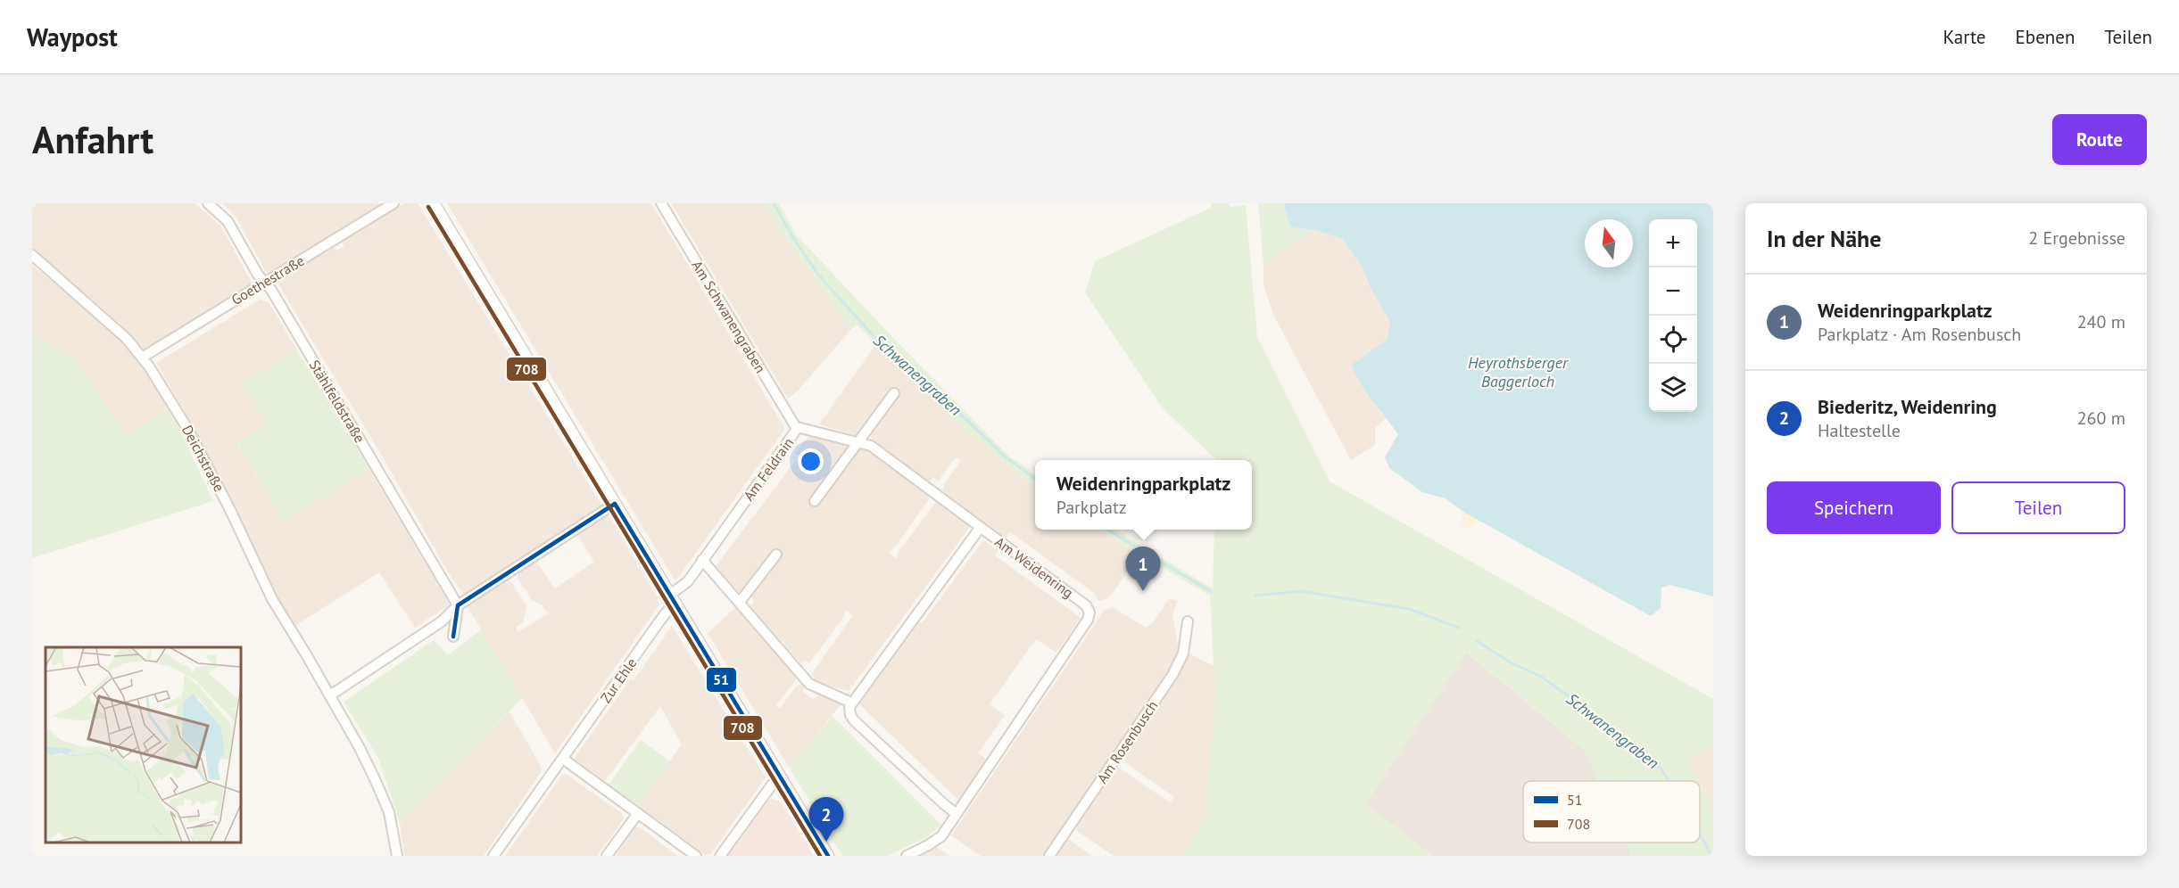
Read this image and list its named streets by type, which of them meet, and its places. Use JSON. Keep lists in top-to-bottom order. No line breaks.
{"streets":{"street":["Goethestraße","Am Schwanengraben","Stählfeldstraße","Deichstraße","Am Feldrain","Am Weidenring","Zur Ehle","Am Rosenbusch"]},"crossings":[["Goethestraße","Stählfeldstraße"],["Goethestraße","Deichstraße"],["Am Schwanengraben","Am Feldrain"],["Am Feldrain","Am Weidenring"]],"water":["Heyrothsberger Baggerloch","Schwanengraben"],"lines":["transit line 708","transit line 51"],"legend":["51","708"],"north":"top","page":{"header":"Waypost","nav":["Karte","Ebenen","Teilen"],"buttons":["Route",["Speichern","Teilen"]],"title":"Anfahrt","heading":["In der Nähe","2 Ergebnisse"],"map_buttons":["+","−"],"list":[{"mark":"1","name":"Weidenringparkplatz","note":"Parkplatz · Am Rosenbusch","value":"240 m"},{"mark":"2","name":"Biederitz, Weidenring","note":"Haltestelle","value":"260 m"}],"popup":["Weidenringparkplatz","Parkplatz"],"pins":["1","2"]}}
